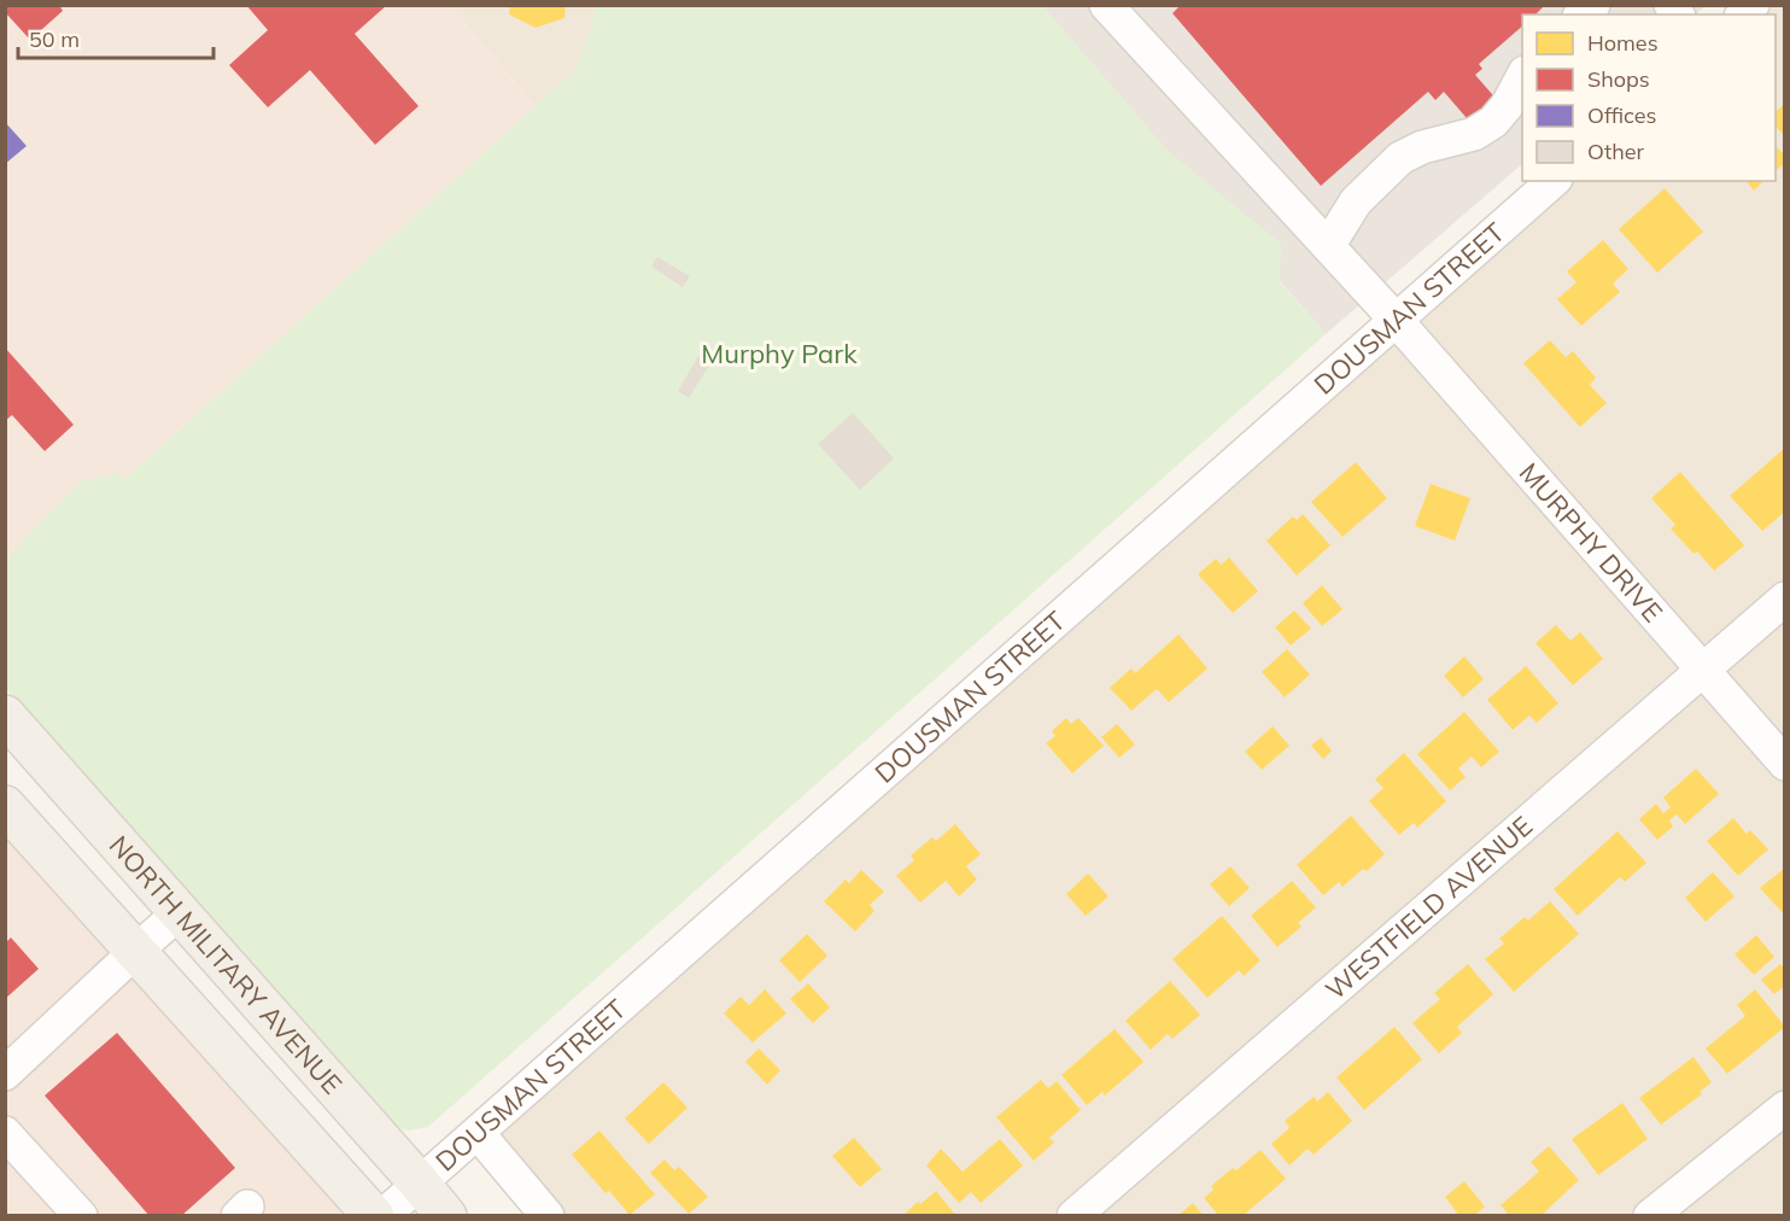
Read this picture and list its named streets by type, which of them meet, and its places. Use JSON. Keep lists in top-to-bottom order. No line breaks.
{"streets":{"main road":["NORTH MILITARY AVENUE"],"street":["DOUSMAN STREET","MURPHY DRIVE","WESTFIELD AVENUE"]},"crossings":[["DOUSMAN STREET","MURPHY DRIVE"],["DOUSMAN STREET","NORTH MILITARY AVENUE"],["MURPHY DRIVE","WESTFIELD AVENUE"]],"parks":["Murphy Park"],"legend":["Homes","Shops","Offices","Other"],"scale_bar":"50 m"}
